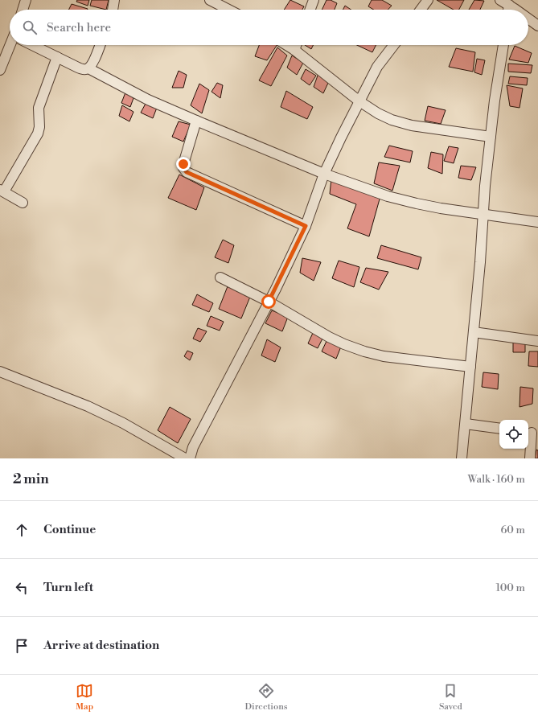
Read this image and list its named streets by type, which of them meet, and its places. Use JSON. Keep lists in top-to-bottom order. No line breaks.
{"page":{"search":"Search here","heading":["2 min","Walk · 160 m"],"list":[["Continue","60 m"],["Turn left","100 m"],"Arrive at destination"],"nav":["Map","Directions","Saved"]}}
